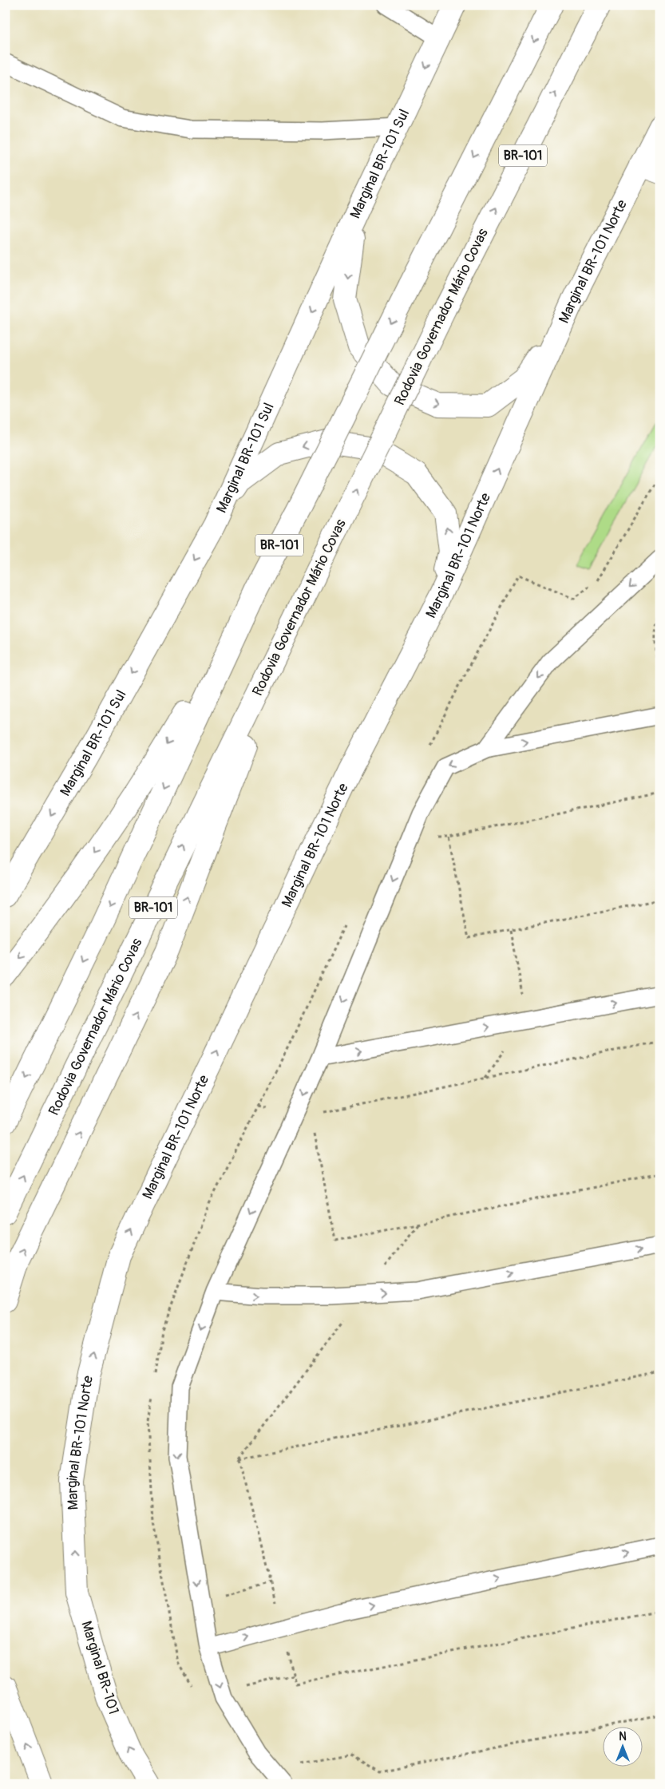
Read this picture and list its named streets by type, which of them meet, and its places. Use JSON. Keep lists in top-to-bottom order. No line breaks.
{"streets":{"main road":["BR-101","Marginal BR-101 Sul","Marginal BR-101 Norte","Rodovia Governador Mário Covas","Marginal BR-101"]},"crossings":[["Marginal BR-101 Norte","Marginal BR-101"]],"north":"top"}
